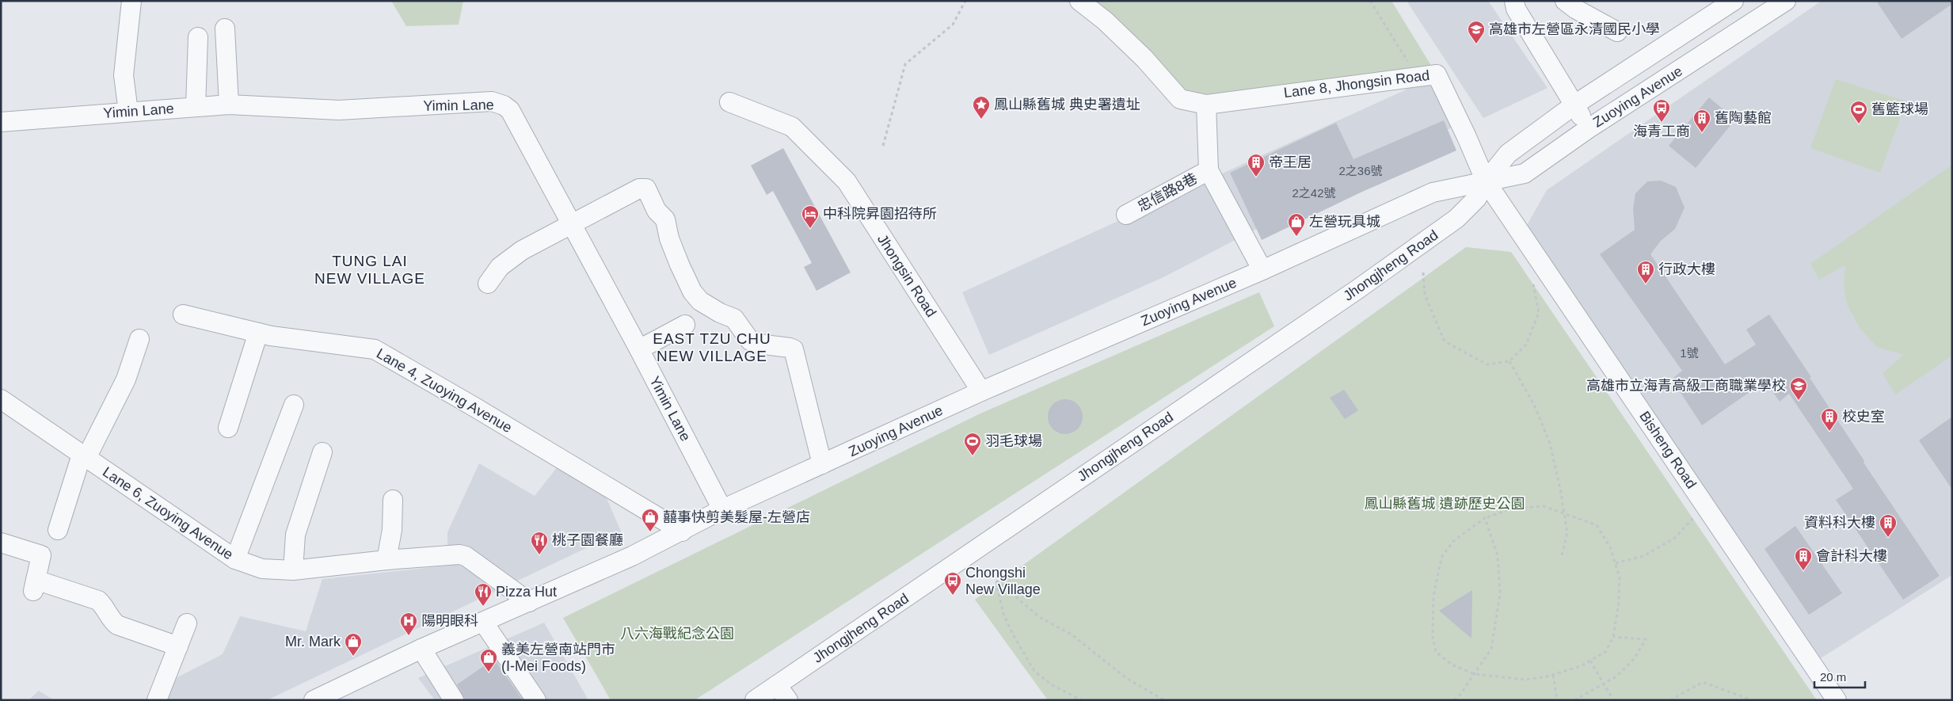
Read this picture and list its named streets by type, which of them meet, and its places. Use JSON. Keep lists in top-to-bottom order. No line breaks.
{"streets":{"street":["Lane 8, Jhongsin Road","Zuoying Avenue","Yimin Lane","忠信路8巷","Jhongjheng Road","Jhongsin Road","Lane 4, Zuoying Avenue","Bisheng Road","Lane 6, Zuoying Avenue"]},"crossings":[["Lane 8, Jhongsin Road","Zuoying Avenue"],["Lane 8, Jhongsin Road","Jhongjheng Road"],["Lane 8, Jhongsin Road","Bisheng Road"],["Zuoying Avenue","Yimin Lane"],["Zuoying Avenue","Jhongjheng Road"],["Zuoying Avenue","Jhongsin Road"],["Zuoying Avenue","Lane 4, Zuoying Avenue"],["Zuoying Avenue","Bisheng Road"],["Zuoying Avenue","Lane 6, Zuoying Avenue"],["Jhongjheng Road","Bisheng Road"]],"districts":["TUNG LAI NEW VILLAGE","EAST TZU CHU NEW VILLAGE"],"parks":["鳳山縣舊城 遺跡歷史公園","八六海戰紀念公園"],"places":{"school or university":["高雄市左營區永清國民小學","高雄市立海青高級工商職業學校"],"place":["鳳山縣舊城 典史署遺址"],"bus stop":["海青工商","Chongshi New Village"],"sports":["舊籃球場","羽毛球場"],"building":["舊陶藝館","帝王居","行政大樓","校史室","資料科大樓","會計科大樓"],"hotel":["中科院昇園招待所"],"shop":["左營玩具城","囍事快剪美髮屋-左營店","Mr. Mark","義美左營南站門市 (I-Mei Foods)"],"restaurant":["桃子園餐廳","Pizza Hut"],"hospital":["陽明眼科"]},"house_numbers":["2之36號","2之42號","1號"],"scale_bar":"20 m"}
